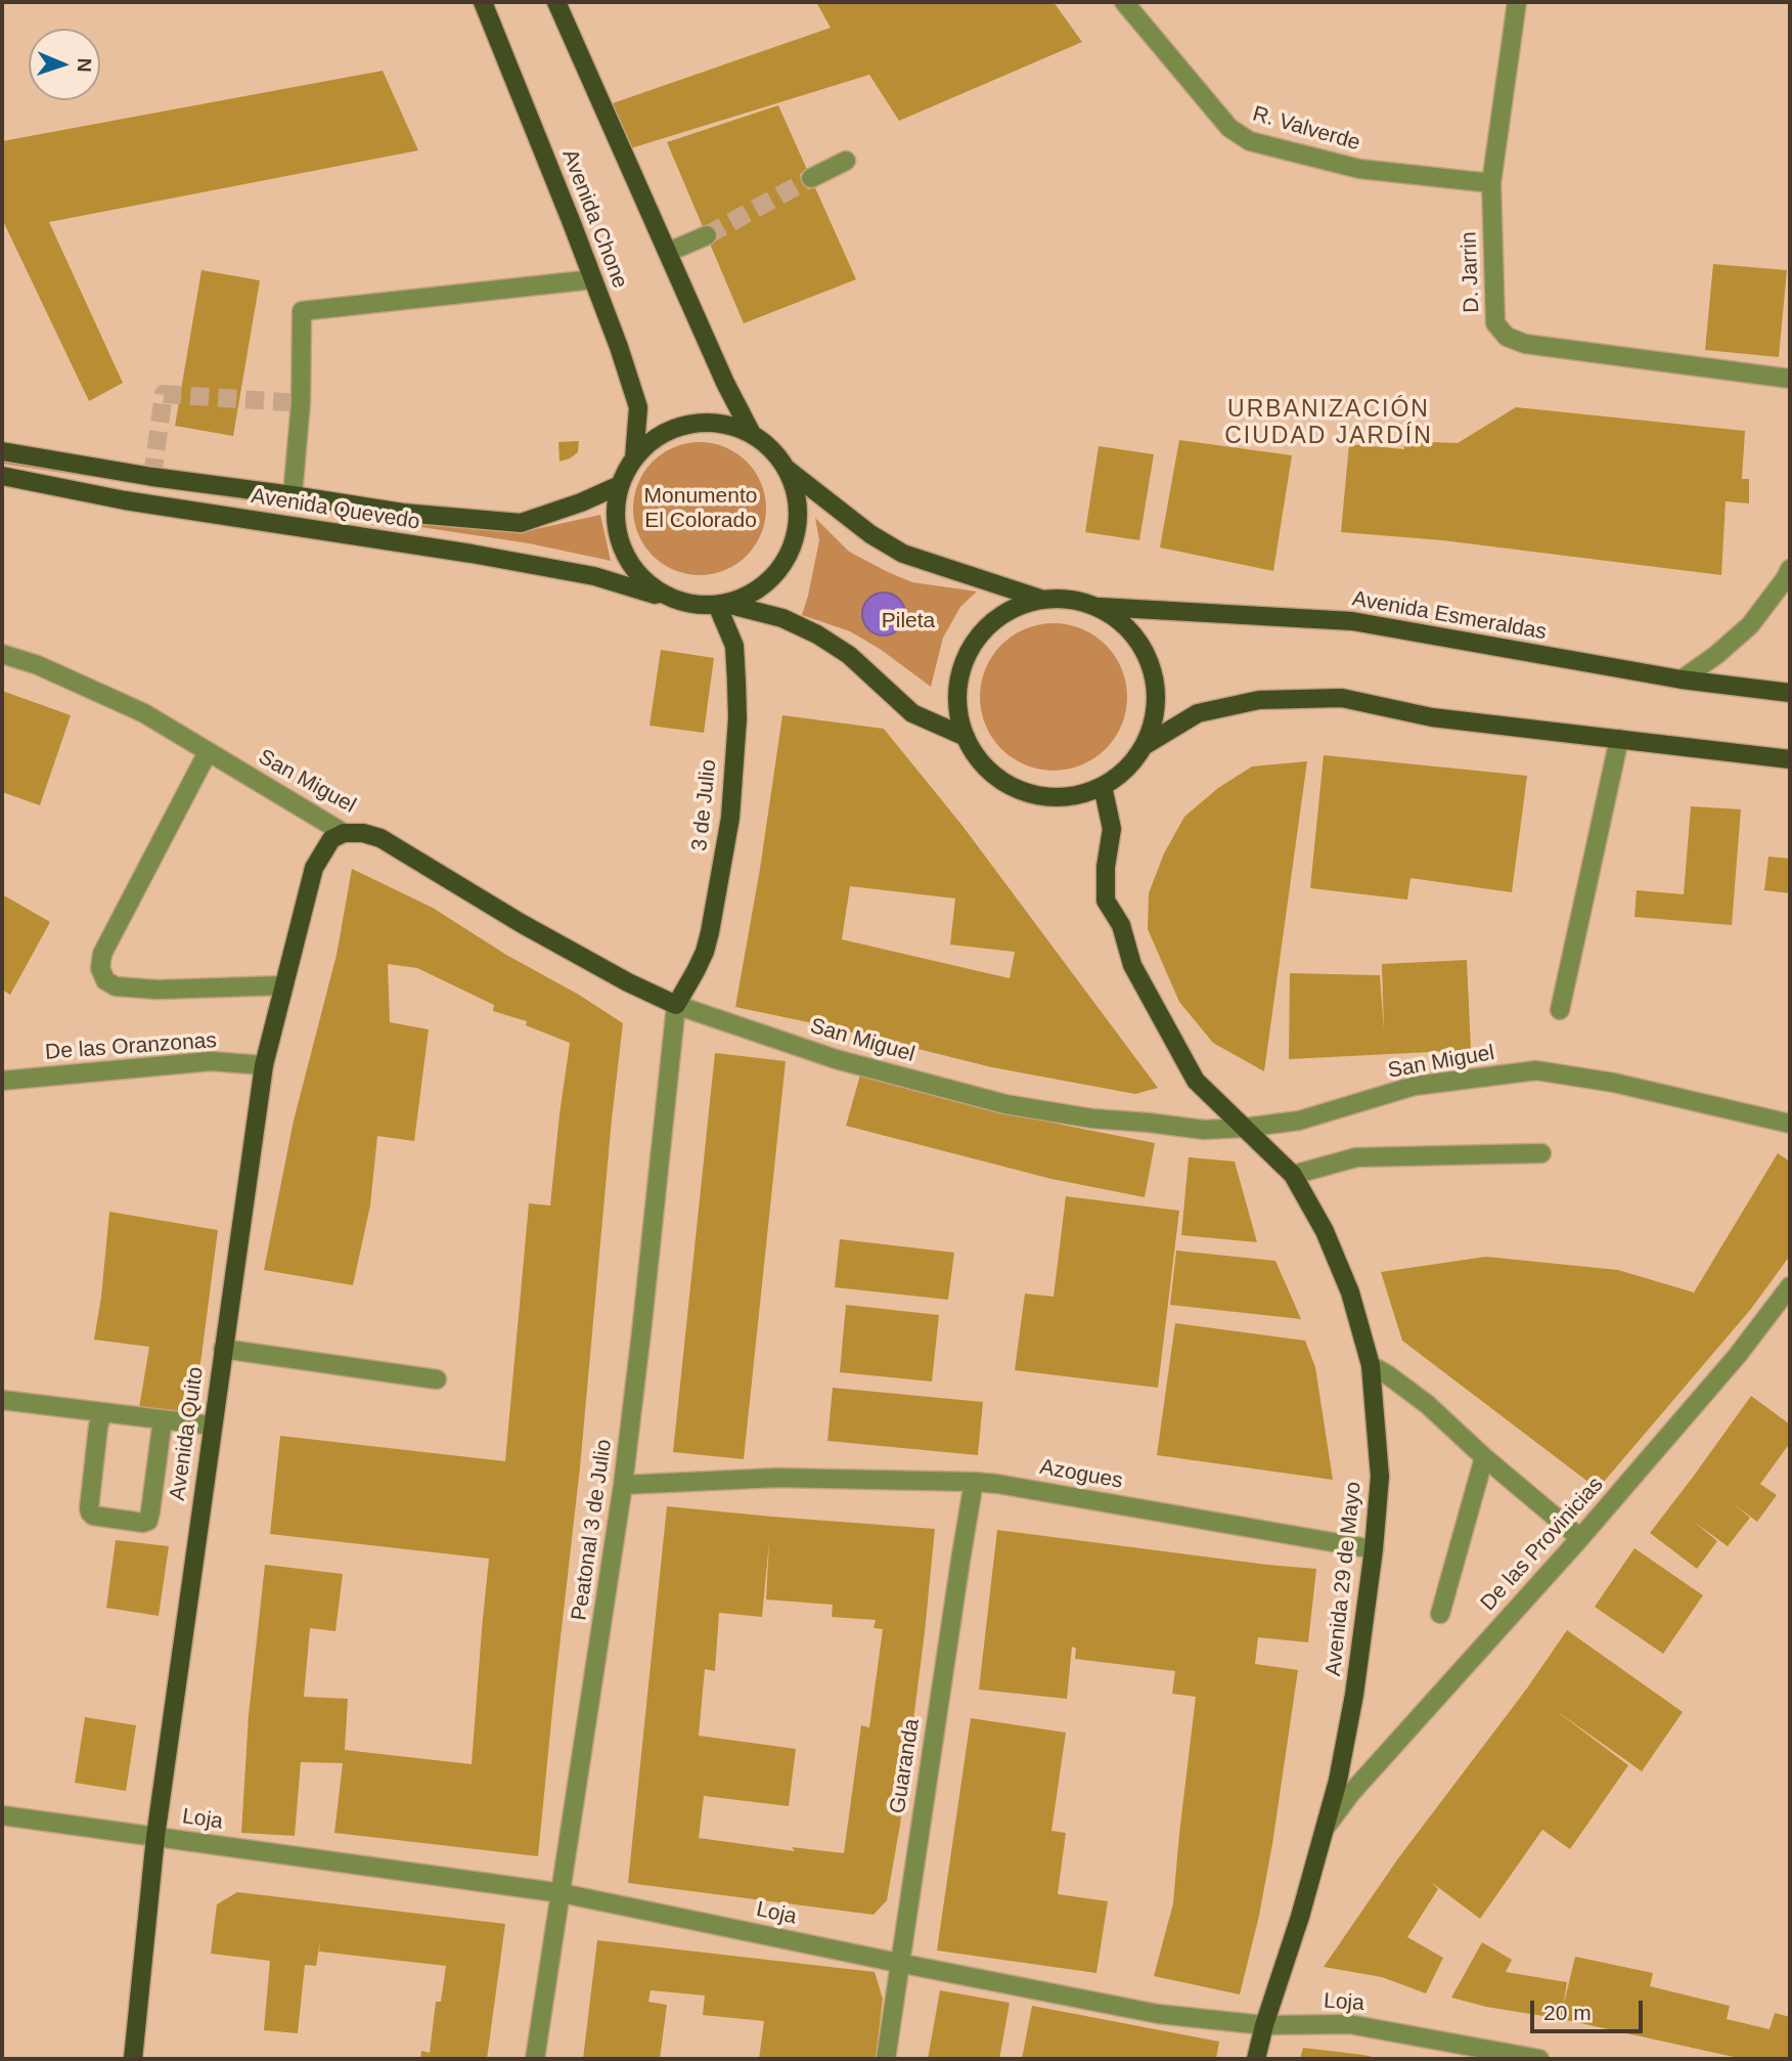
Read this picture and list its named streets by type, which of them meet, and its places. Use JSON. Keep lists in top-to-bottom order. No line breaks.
{"streets":{"main road":["Avenida Chone","Avenida Quevedo","Avenida Esmeraldas","San Miguel","3 de Julio","Avenida Quito","Avenida 29 de Mayo"],"street":["R. Valverde","D. Jarrin","De las Oranzonas","Azogues","Peatonal 3 de Julio","De las Provinicias","Guaranda","Loja"]},"crossings":[["R. Valverde","D. Jarrin"],["Avenida Chone","Avenida Quevedo"],["Avenida Chone","3 de Julio"],["Avenida Quevedo","3 de Julio"],["Avenida Esmeraldas","Avenida 29 de Mayo"],["San Miguel","3 de Julio"],["San Miguel","Avenida Quito"],["San Miguel","Peatonal 3 de Julio"],["San Miguel","Avenida 29 de Mayo"],["3 de Julio","Peatonal 3 de Julio"],["De las Oranzonas","Avenida Quito"],["Avenida Quito","Loja"],["Azogues","Peatonal 3 de Julio"],["Azogues","Avenida 29 de Mayo"],["Azogues","Guaranda"],["Peatonal 3 de Julio","Loja"],["De las Provinicias","Avenida 29 de Mayo"],["Avenida 29 de Mayo","Loja"],["Guaranda","Loja"]],"districts":["URBANIZACIÓN CIUDAD JARDÍN"],"parks":["Monumento El Colorado","Pileta"],"scale_bar":"20 m","north":"right"}
